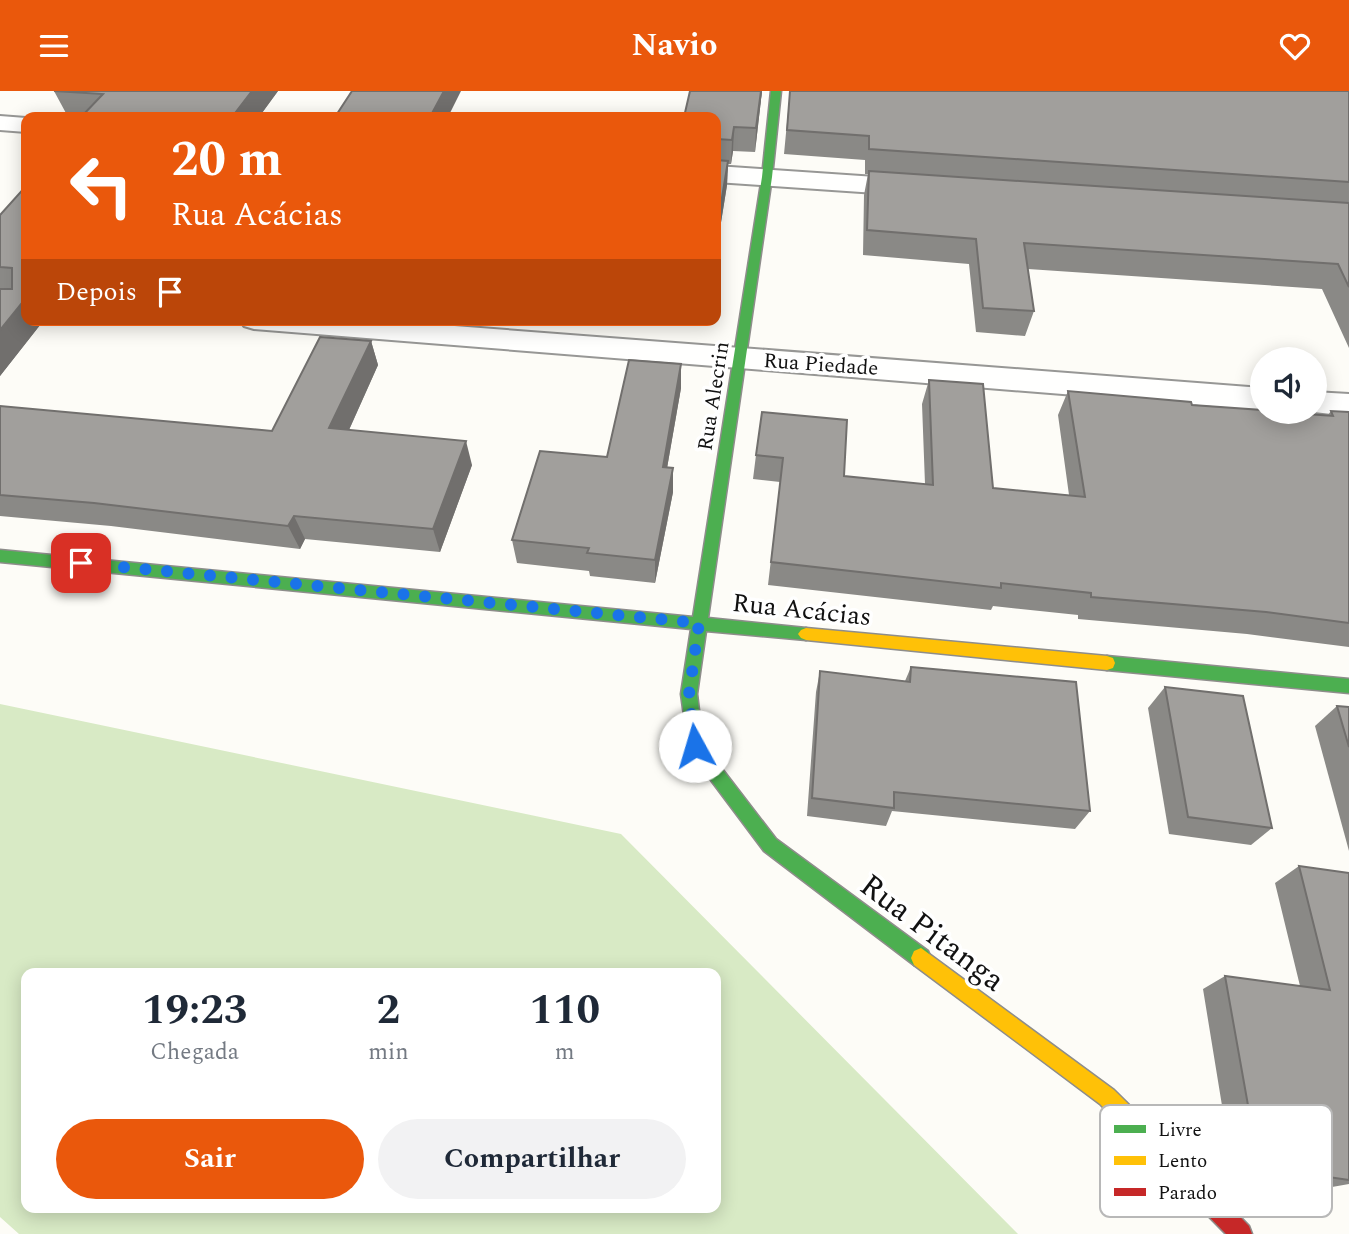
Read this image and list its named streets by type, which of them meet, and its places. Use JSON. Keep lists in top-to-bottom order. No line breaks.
{"streets":{"street":["Rua Piedade","Rua Alecrin","Rua Acácias","Rua Pitanga"]},"crossings":[["Rua Piedade","Rua Alecrin"],["Rua Alecrin","Rua Acácias"],["Rua Alecrin","Rua Pitanga"],["Rua Acácias","Rua Pitanga"]],"legend":["Livre","Lento","Parado"],"page":{"header":"Navio","turn":["20 m","Rua Acácias"],"then":"Depois","eta":["19:23","Chegada","2","min","110","m"],"buttons":["Sair","Compartilhar"]}}
